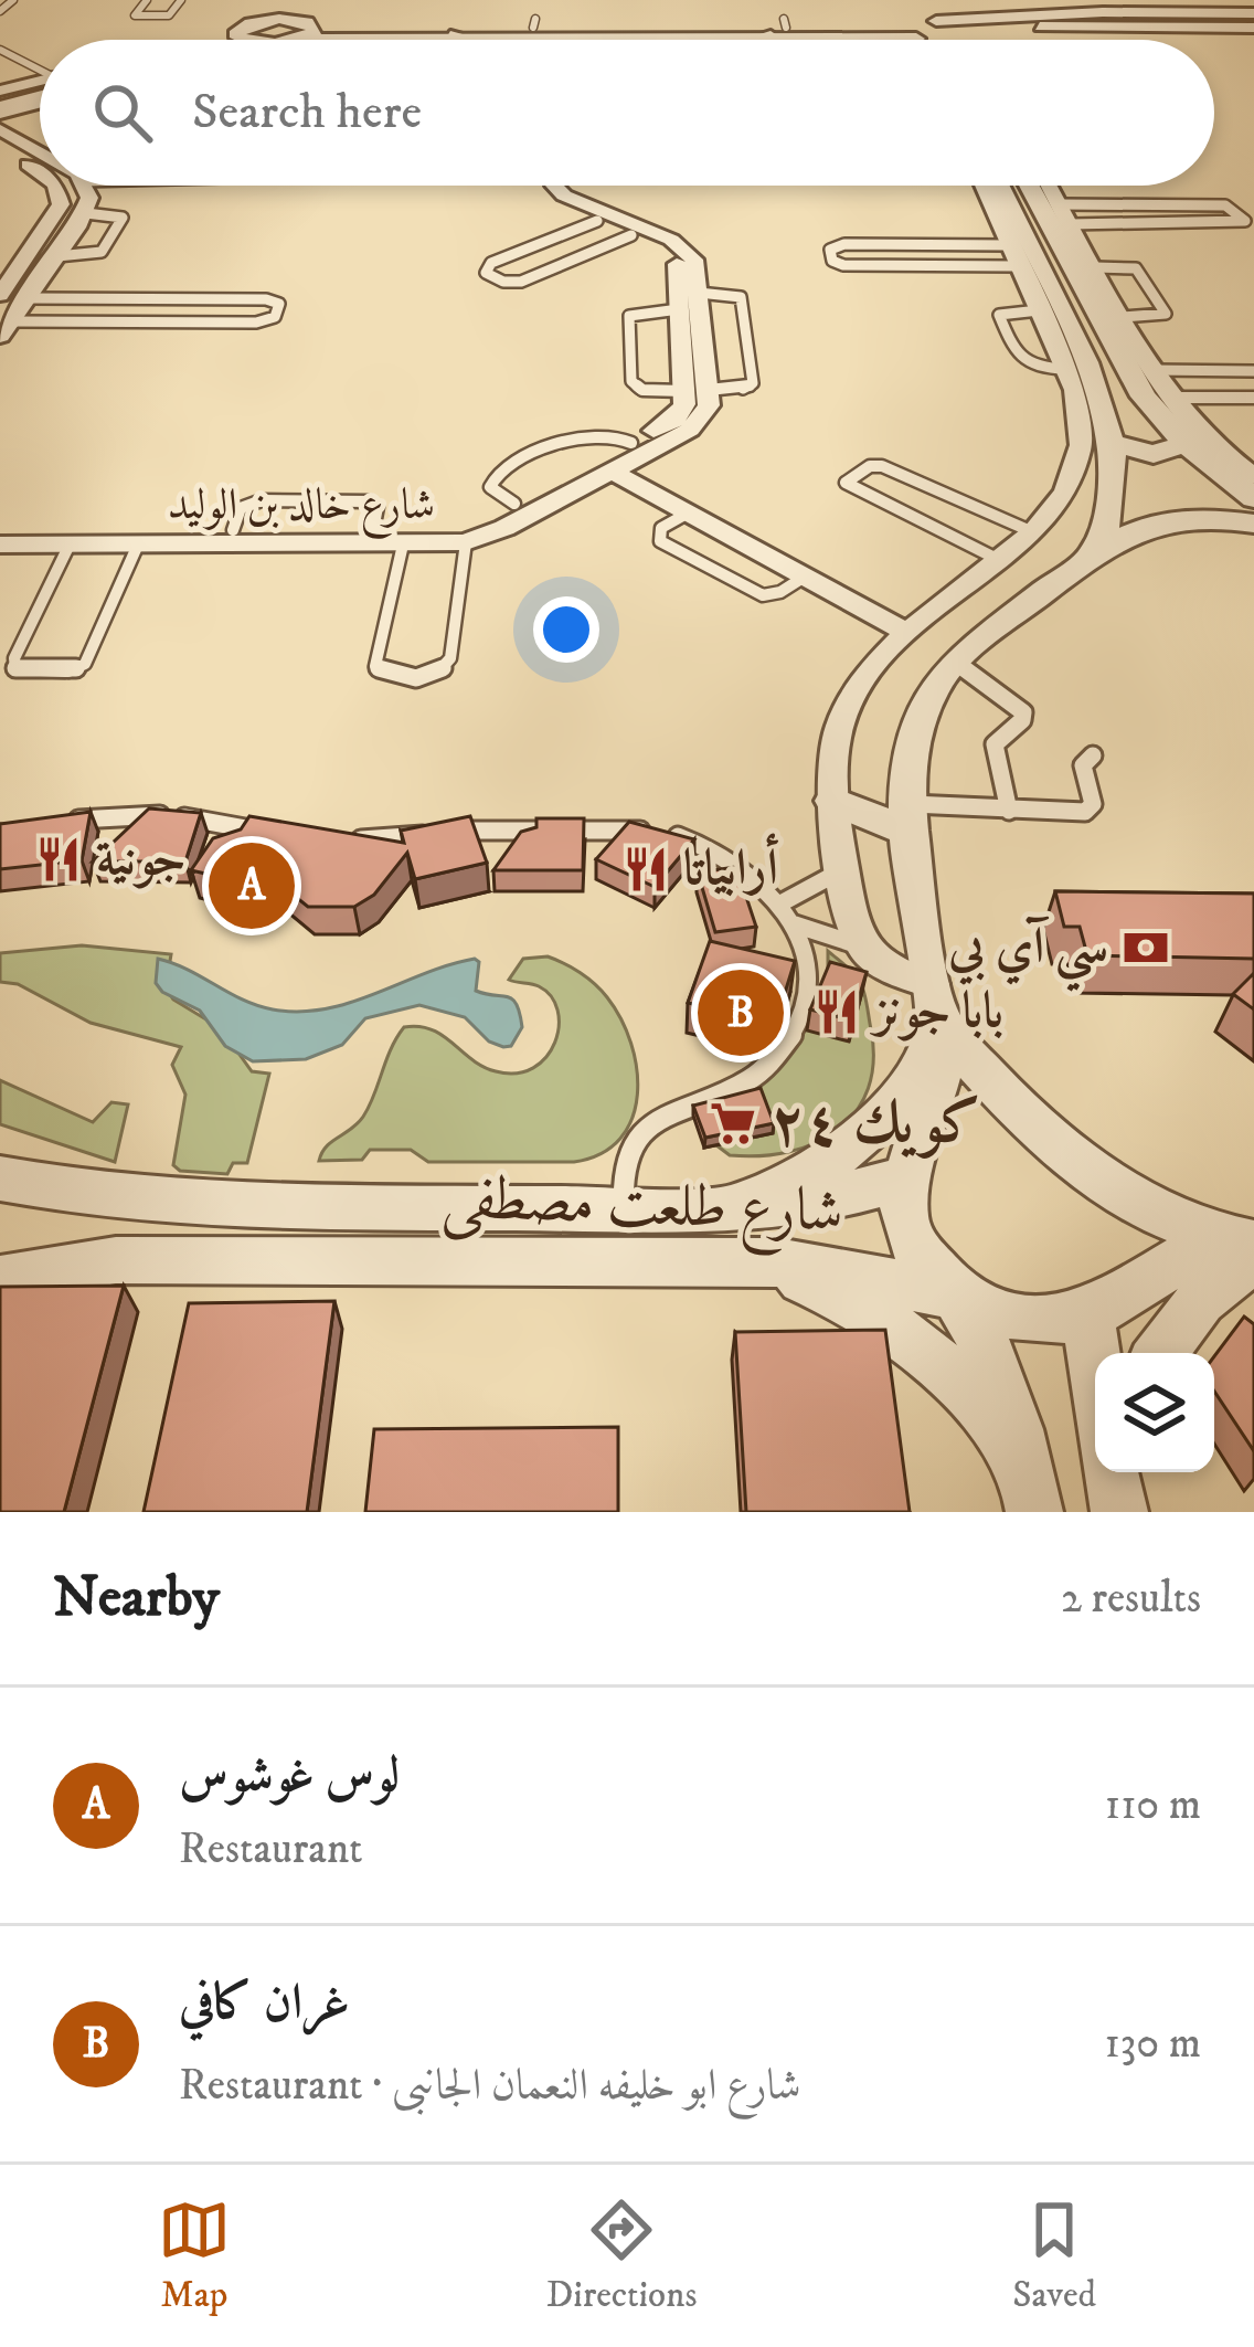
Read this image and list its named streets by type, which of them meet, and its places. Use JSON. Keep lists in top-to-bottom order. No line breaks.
{"streets":{"street":["شارع خالد بن الوليد","شارع طلعت مصطفى"]},"places":{"restaurant":["جونية","أرابياتا","بابا جونز"],"bank":["سي آي بي"],"supermarket":["كويك ٢٤"]},"page":{"search":"Search here","pins":["A","B"],"heading":["Nearby","2 results"],"list":[{"mark":"A","name":"لوس غوشوس","note":"Restaurant","value":"110 m"},{"mark":"B","name":"غران كافي","note":"Restaurant · شارع ابو خليفه النعمان الجانبى","value":"130 m"}],"nav":["Map","Directions","Saved"]}}
